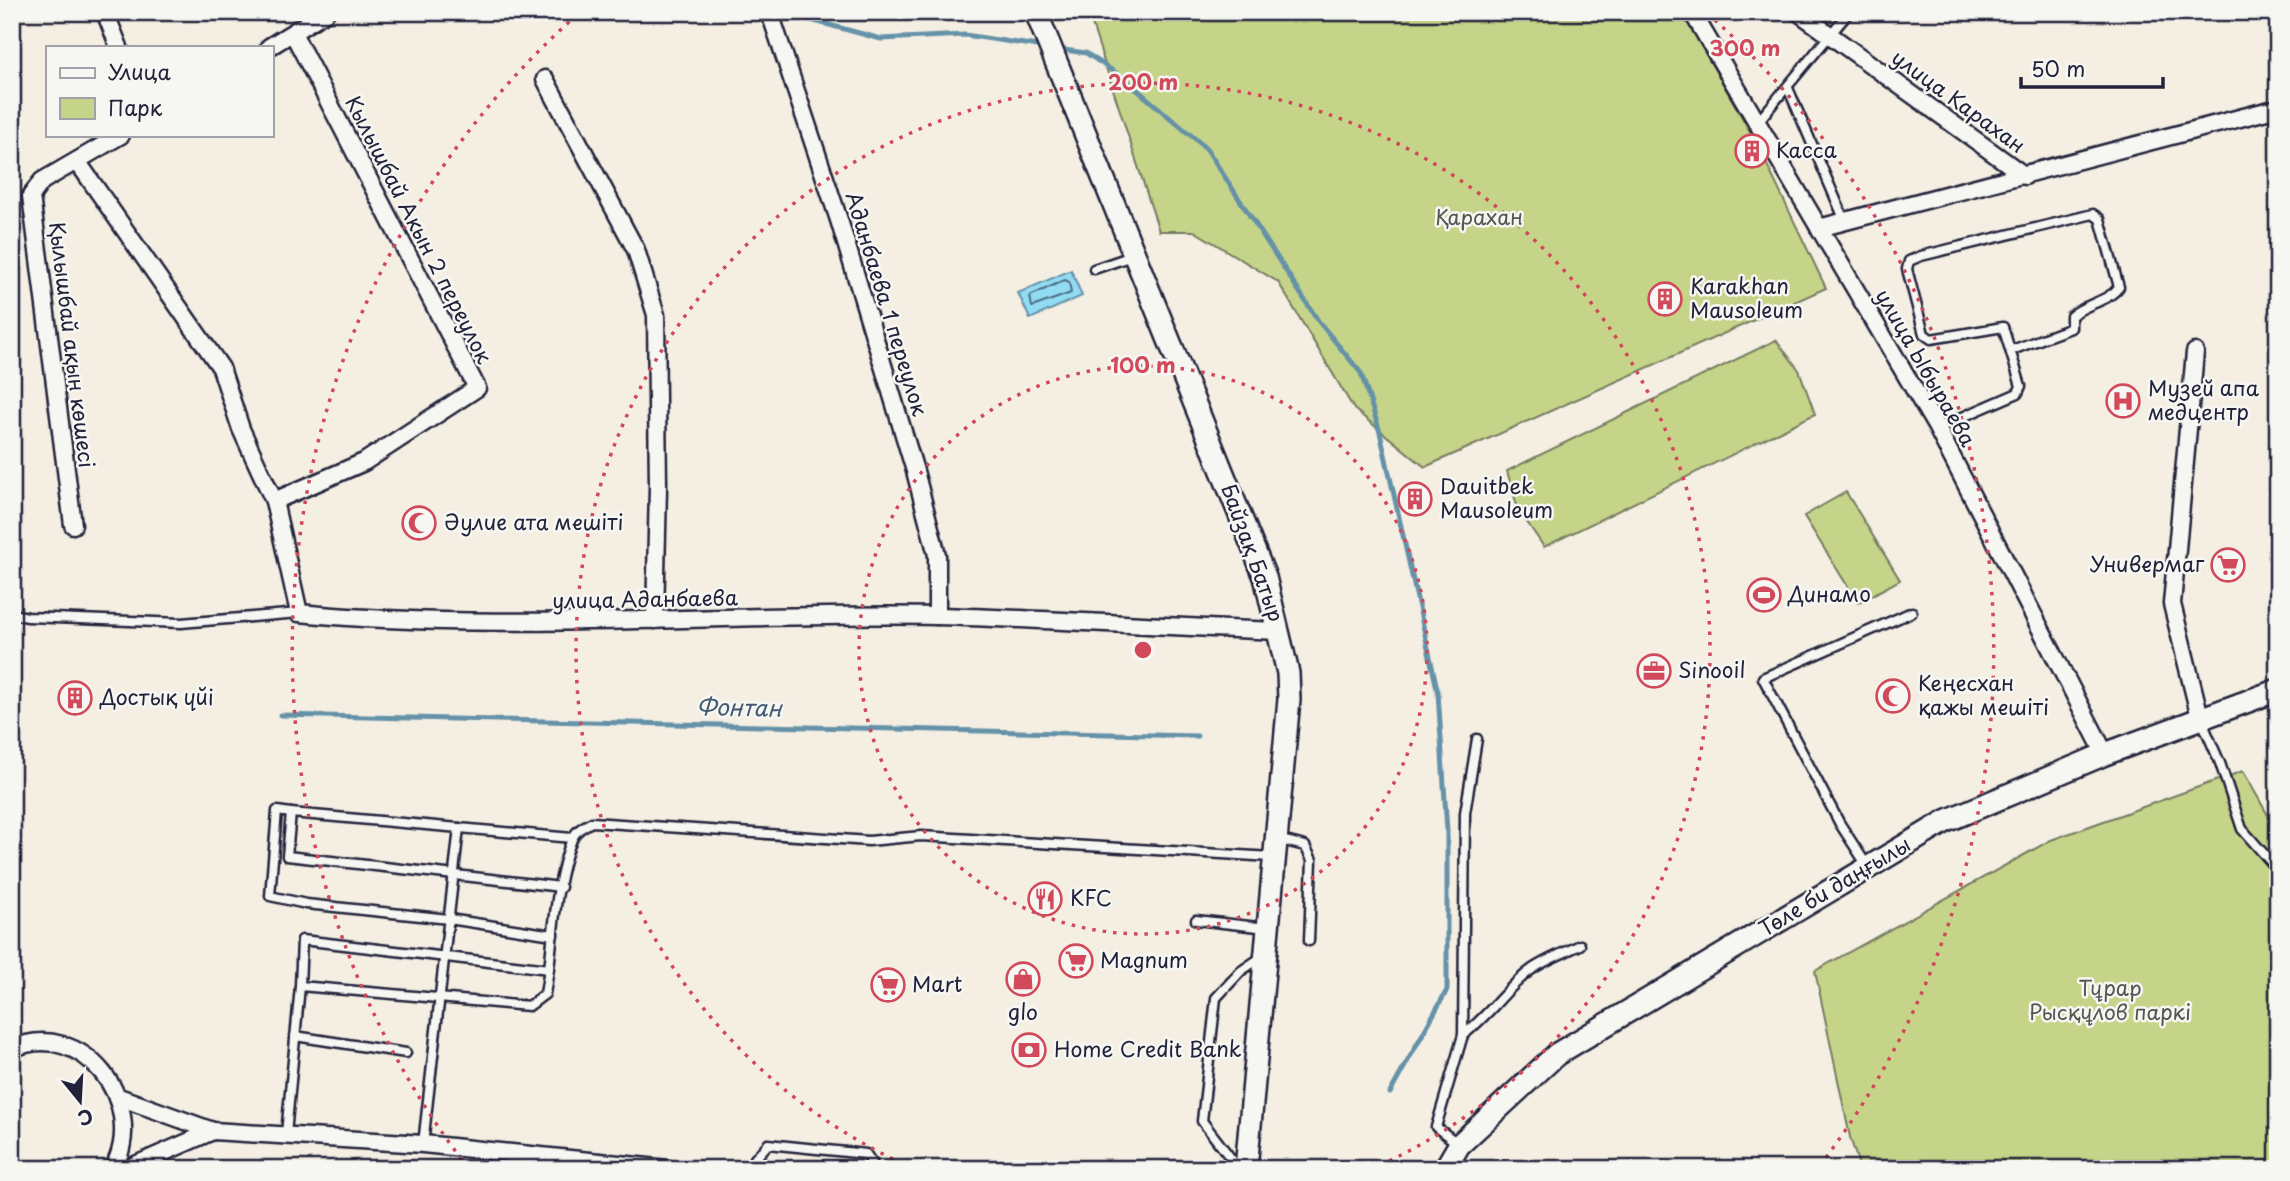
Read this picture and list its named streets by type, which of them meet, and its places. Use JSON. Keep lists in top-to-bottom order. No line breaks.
{"streets":{"street":["улица Карахан","Кылышбай Акын 2 переулок","Аданбаева 1 переулок","Қылышбай ақын көшесі","улица Ыбыраева","Байзақ Батыр","улица Аданбаева","Төле би даңғылы"]},"crossings":[["улица Карахан","улица Ыбыраева"],["Аданбаева 1 переулок","улица Аданбаева"],["улица Ыбыраева","Төле би даңғылы"],["Байзақ Батыр","улица Аданбаева"]],"water":["Фонтан"],"parks":["Қарахан","Тұрар Рысқұлов паркі"],"places":{"building":["Касса","Karakhan Mausoleum","Dauitbek Mausoleum","Достық үйі"],"hospital":["Музей апа медцентр"],"mosque":["Әулие ата мешіті","Кеңесхан қажы мешіті"],"supermarket":["Универмаг","Magnum","Mart"],"sports":["Динамо"],"office":["Sinooil"],"restaurant":["KFC"],"shop":["glo"],"bank":["Home Credit Bank"]},"legend":["Улица","Парк"],"scale_bar":"50 m","north":"bottom","rings":["300 m","200 m","100 m"]}
